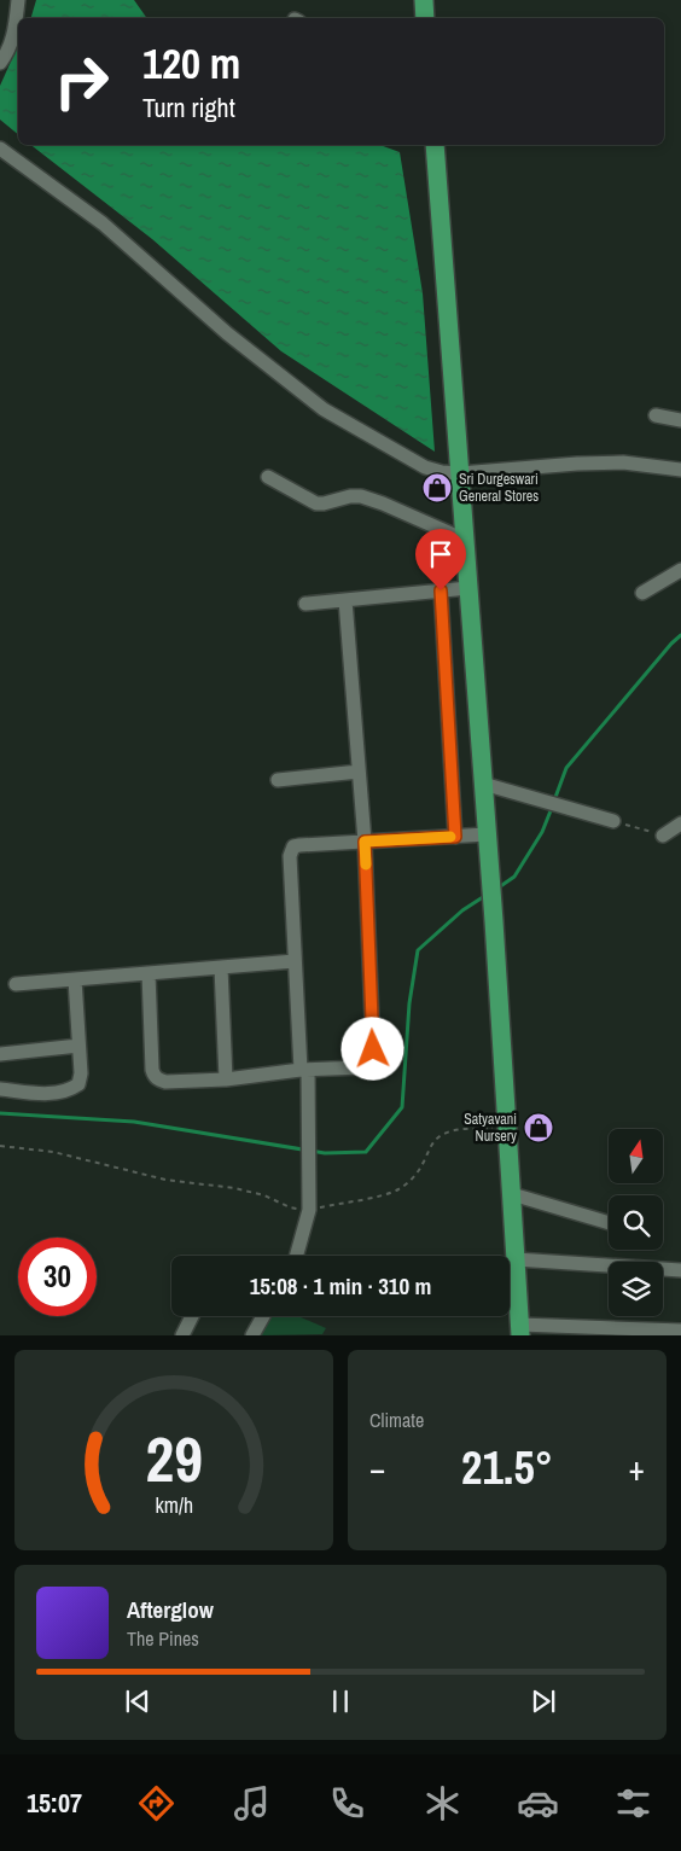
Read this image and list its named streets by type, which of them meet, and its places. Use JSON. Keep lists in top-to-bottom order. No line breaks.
{"places":{"shop":["Sri Durgeswari General Stores","Satyavani Nursery"]},"north":"top","page":{"turn":["120 m","Turn right"],"limit":"30","trip":"15:08 · 1 min · 310 m","tile":"Climate","heat":["−","21.5°","+"],"song":["Afterglow","The Pines"],"tabs":"15:07","gauge":["29","km/h"]}}
